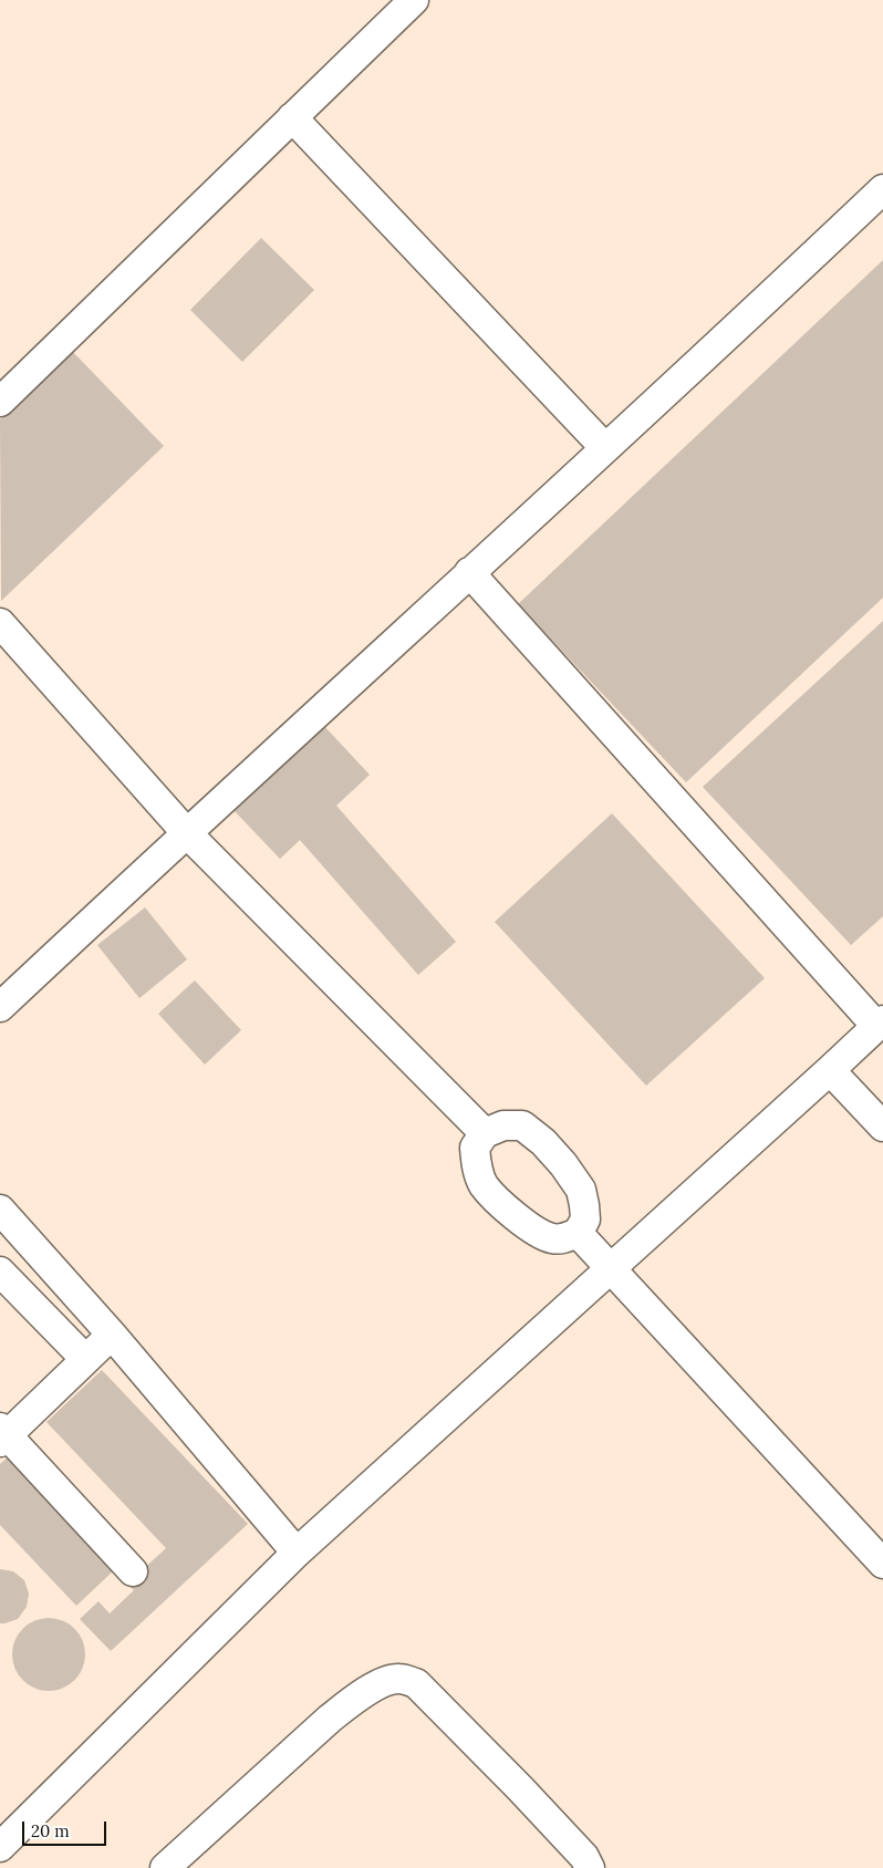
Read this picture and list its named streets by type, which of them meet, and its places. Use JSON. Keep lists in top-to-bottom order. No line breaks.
{"scale_bar":"20 m"}
